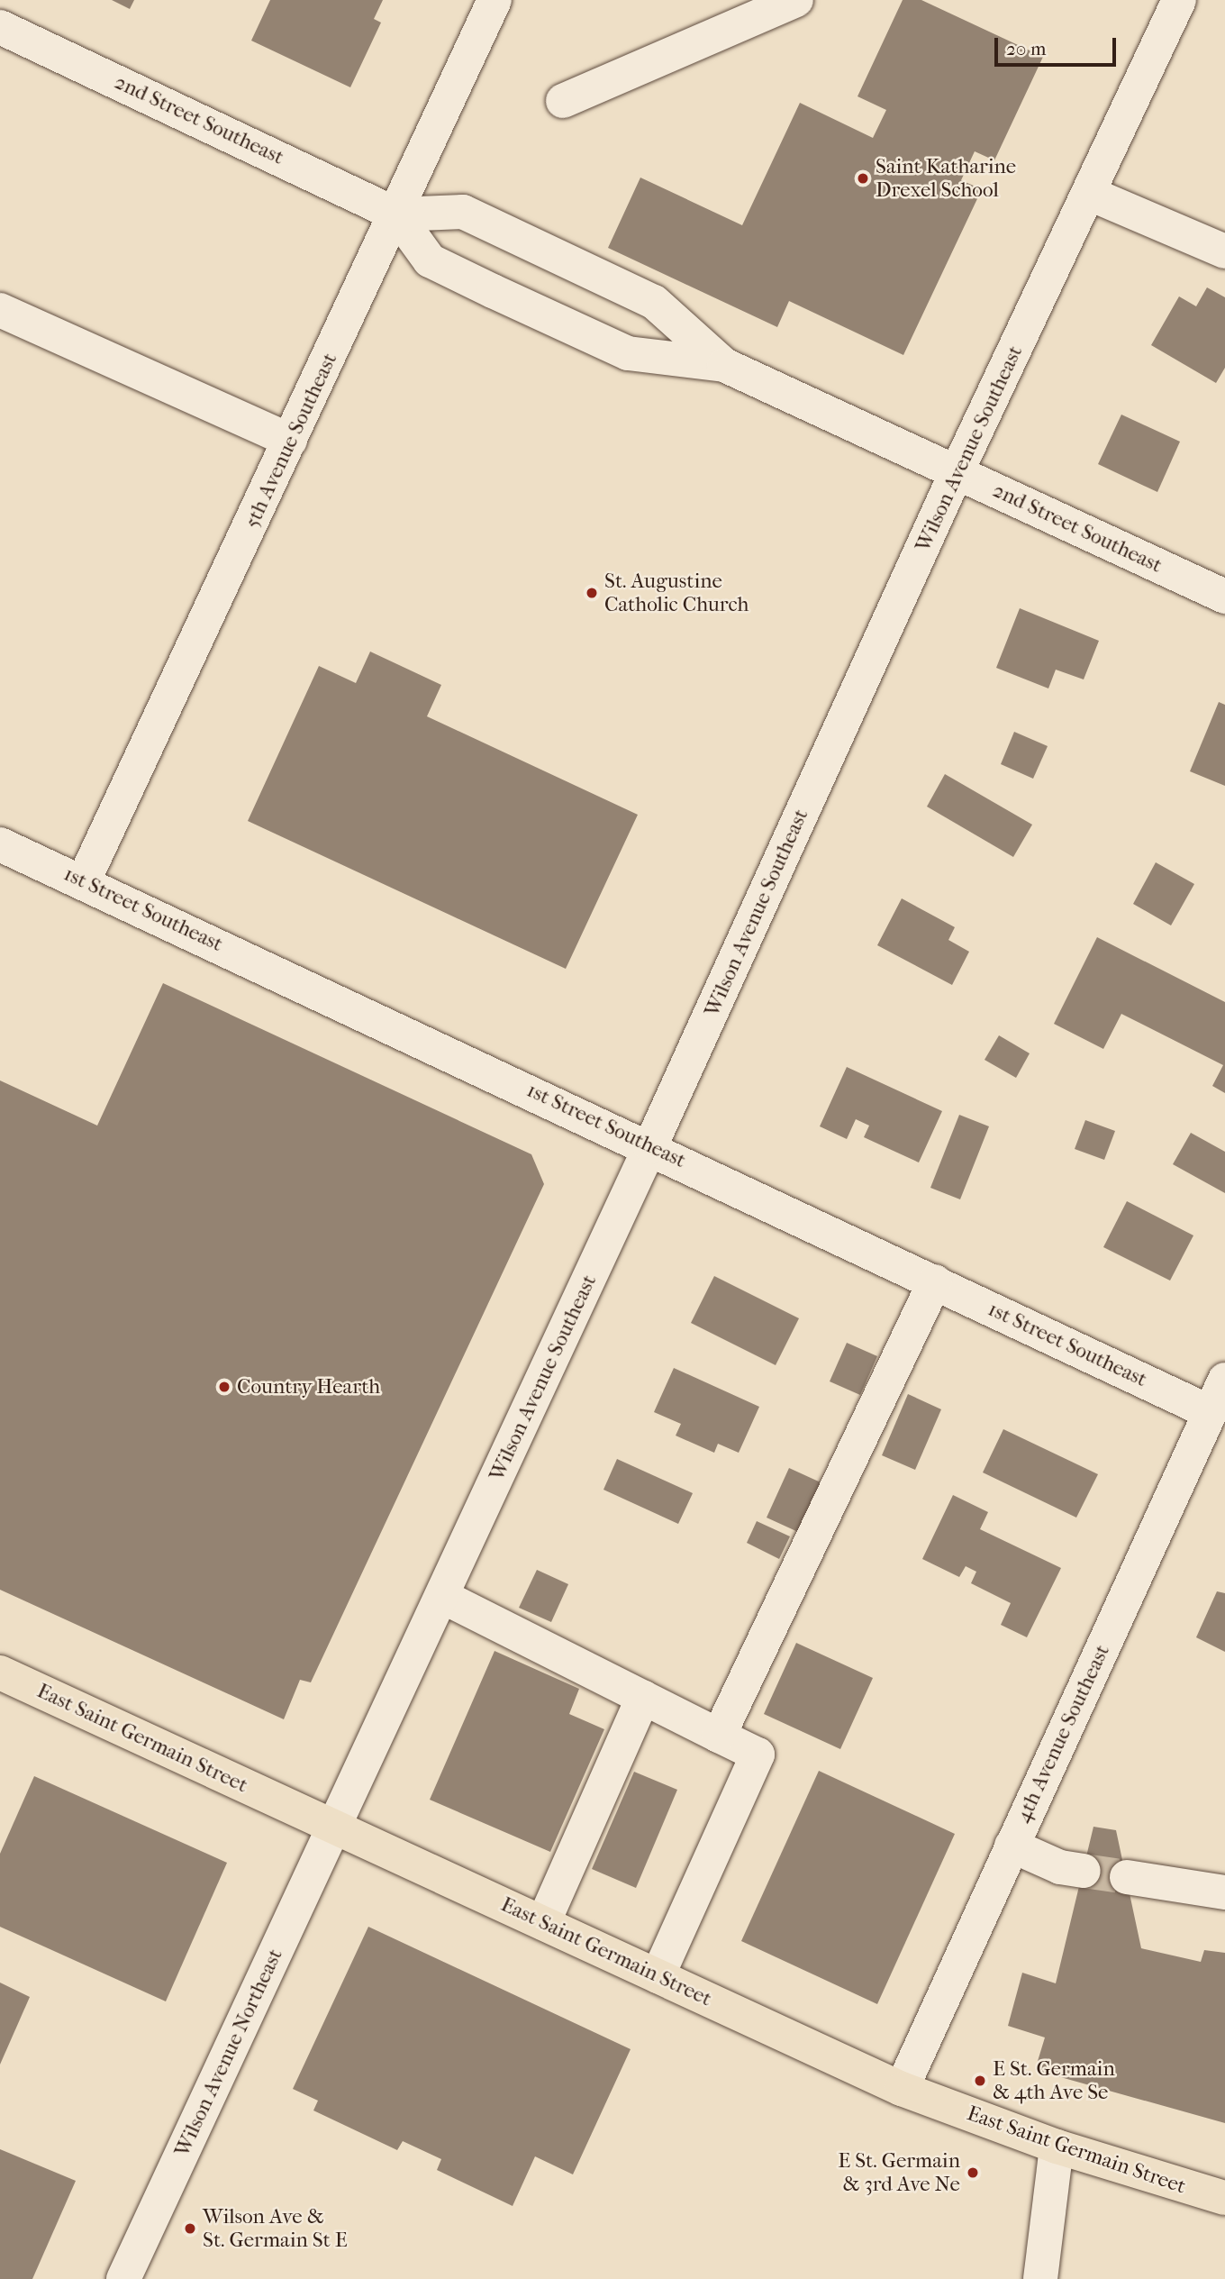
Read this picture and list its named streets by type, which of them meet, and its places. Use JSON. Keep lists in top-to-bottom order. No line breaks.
{"streets":{"main road":["East Saint Germain Street"],"street":["2nd Street Southeast","5th Avenue Southeast","Wilson Avenue Southeast","1st Street Southeast","4th Avenue Southeast","Wilson Avenue Northeast"]},"crossings":[["2nd Street Southeast","5th Avenue Southeast"],["2nd Street Southeast","Wilson Avenue Southeast"],["5th Avenue Southeast","1st Street Southeast"],["Wilson Avenue Southeast","1st Street Southeast"],["Wilson Avenue Southeast","East Saint Germain Street"],["Wilson Avenue Southeast","Wilson Avenue Northeast"],["1st Street Southeast","4th Avenue Southeast"],["4th Avenue Southeast","East Saint Germain Street"],["East Saint Germain Street","Wilson Avenue Northeast"]],"places":["Saint Katharine Drexel School","St. Augustine Catholic Church","Country Hearth","E St. Germain & 4th Ave Se","E St. Germain & 3rd Ave Ne","Wilson Ave & St. Germain St E"],"scale_bar":"20 m"}
